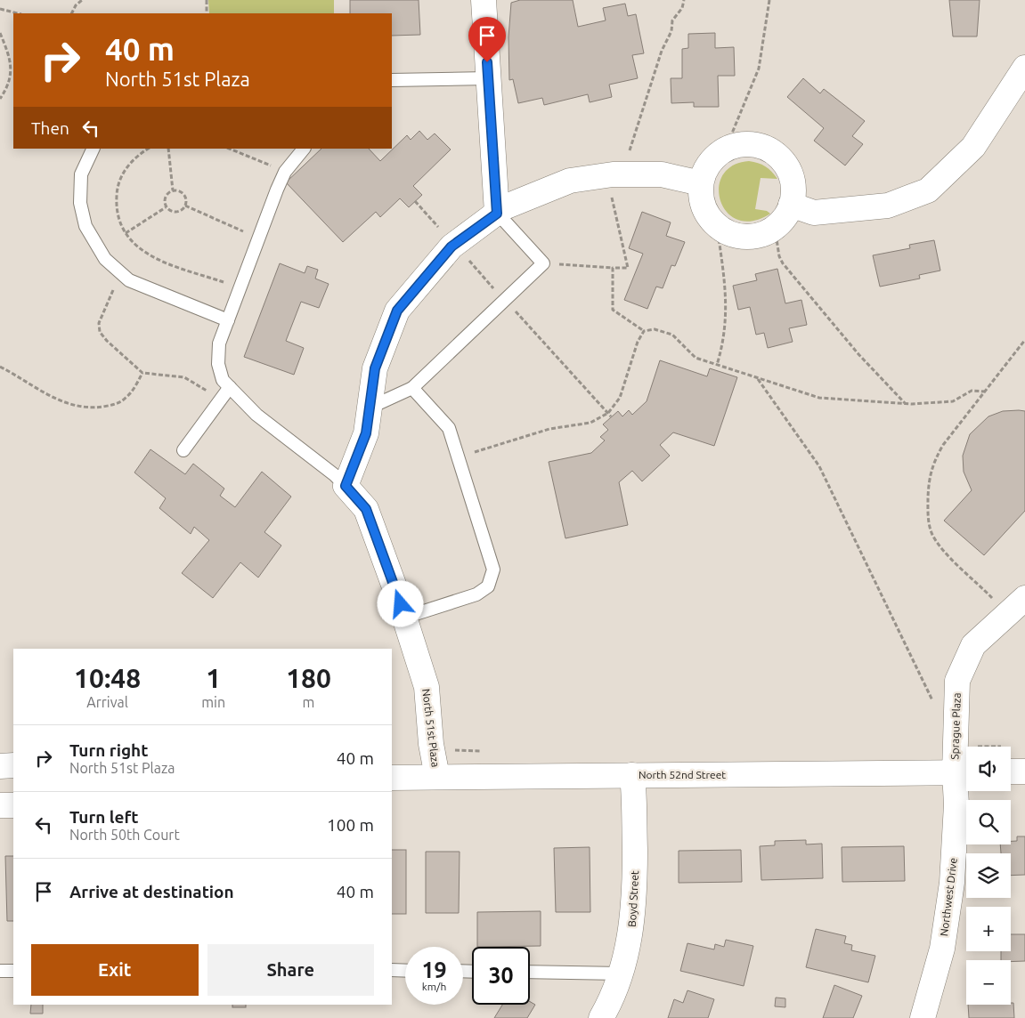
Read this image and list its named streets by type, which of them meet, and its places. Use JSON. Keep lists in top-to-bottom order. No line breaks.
{"streets":{"street":["Sprague Plaza","North 51st Plaza","North 52nd Street","Northwest Drive","Boyd Street"]},"crossings":[["Sprague Plaza","North 52nd Street"],["Sprague Plaza","Northwest Drive"],["North 51st Plaza","North 52nd Street"],["North 52nd Street","Northwest Drive"],["North 52nd Street","Boyd Street"]],"page":{"turn":["40 m","North 51st Plaza"],"then":"Then","eta":["10:48","Arrival","1","min","180","m"],"list":[{"name":"Turn right","note":"North 51st Plaza","value":"40 m"},{"name":"Turn left","note":"North 50th Court","value":"100 m"},{"name":"Arrive at destination","value":"40 m"}],"map_buttons":["+","−"],"buttons":["Exit","Share"],"speed":"19 km/h","limit":"30"}}
